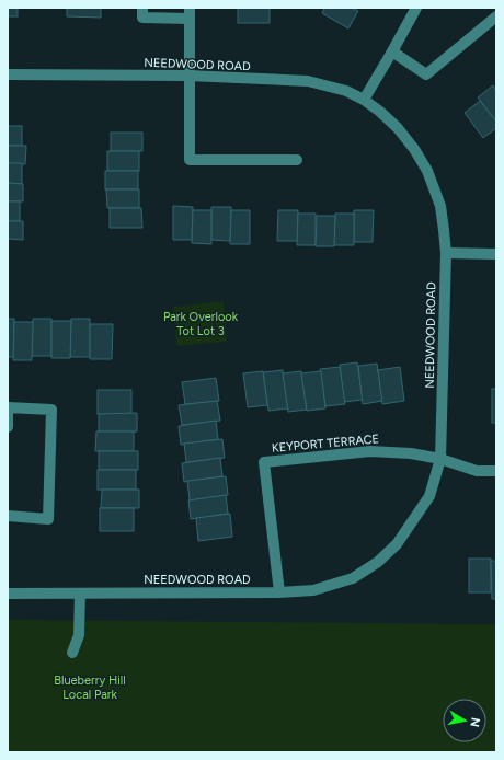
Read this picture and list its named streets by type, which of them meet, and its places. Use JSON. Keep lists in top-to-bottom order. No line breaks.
{"streets":{"street":["NEEDWOOD ROAD","KEYPORT TERRACE"]},"crossings":[["NEEDWOOD ROAD","KEYPORT TERRACE"]],"parks":["Park Overlook Tot Lot 3","Blueberry Hill Local Park"],"north":"right"}
